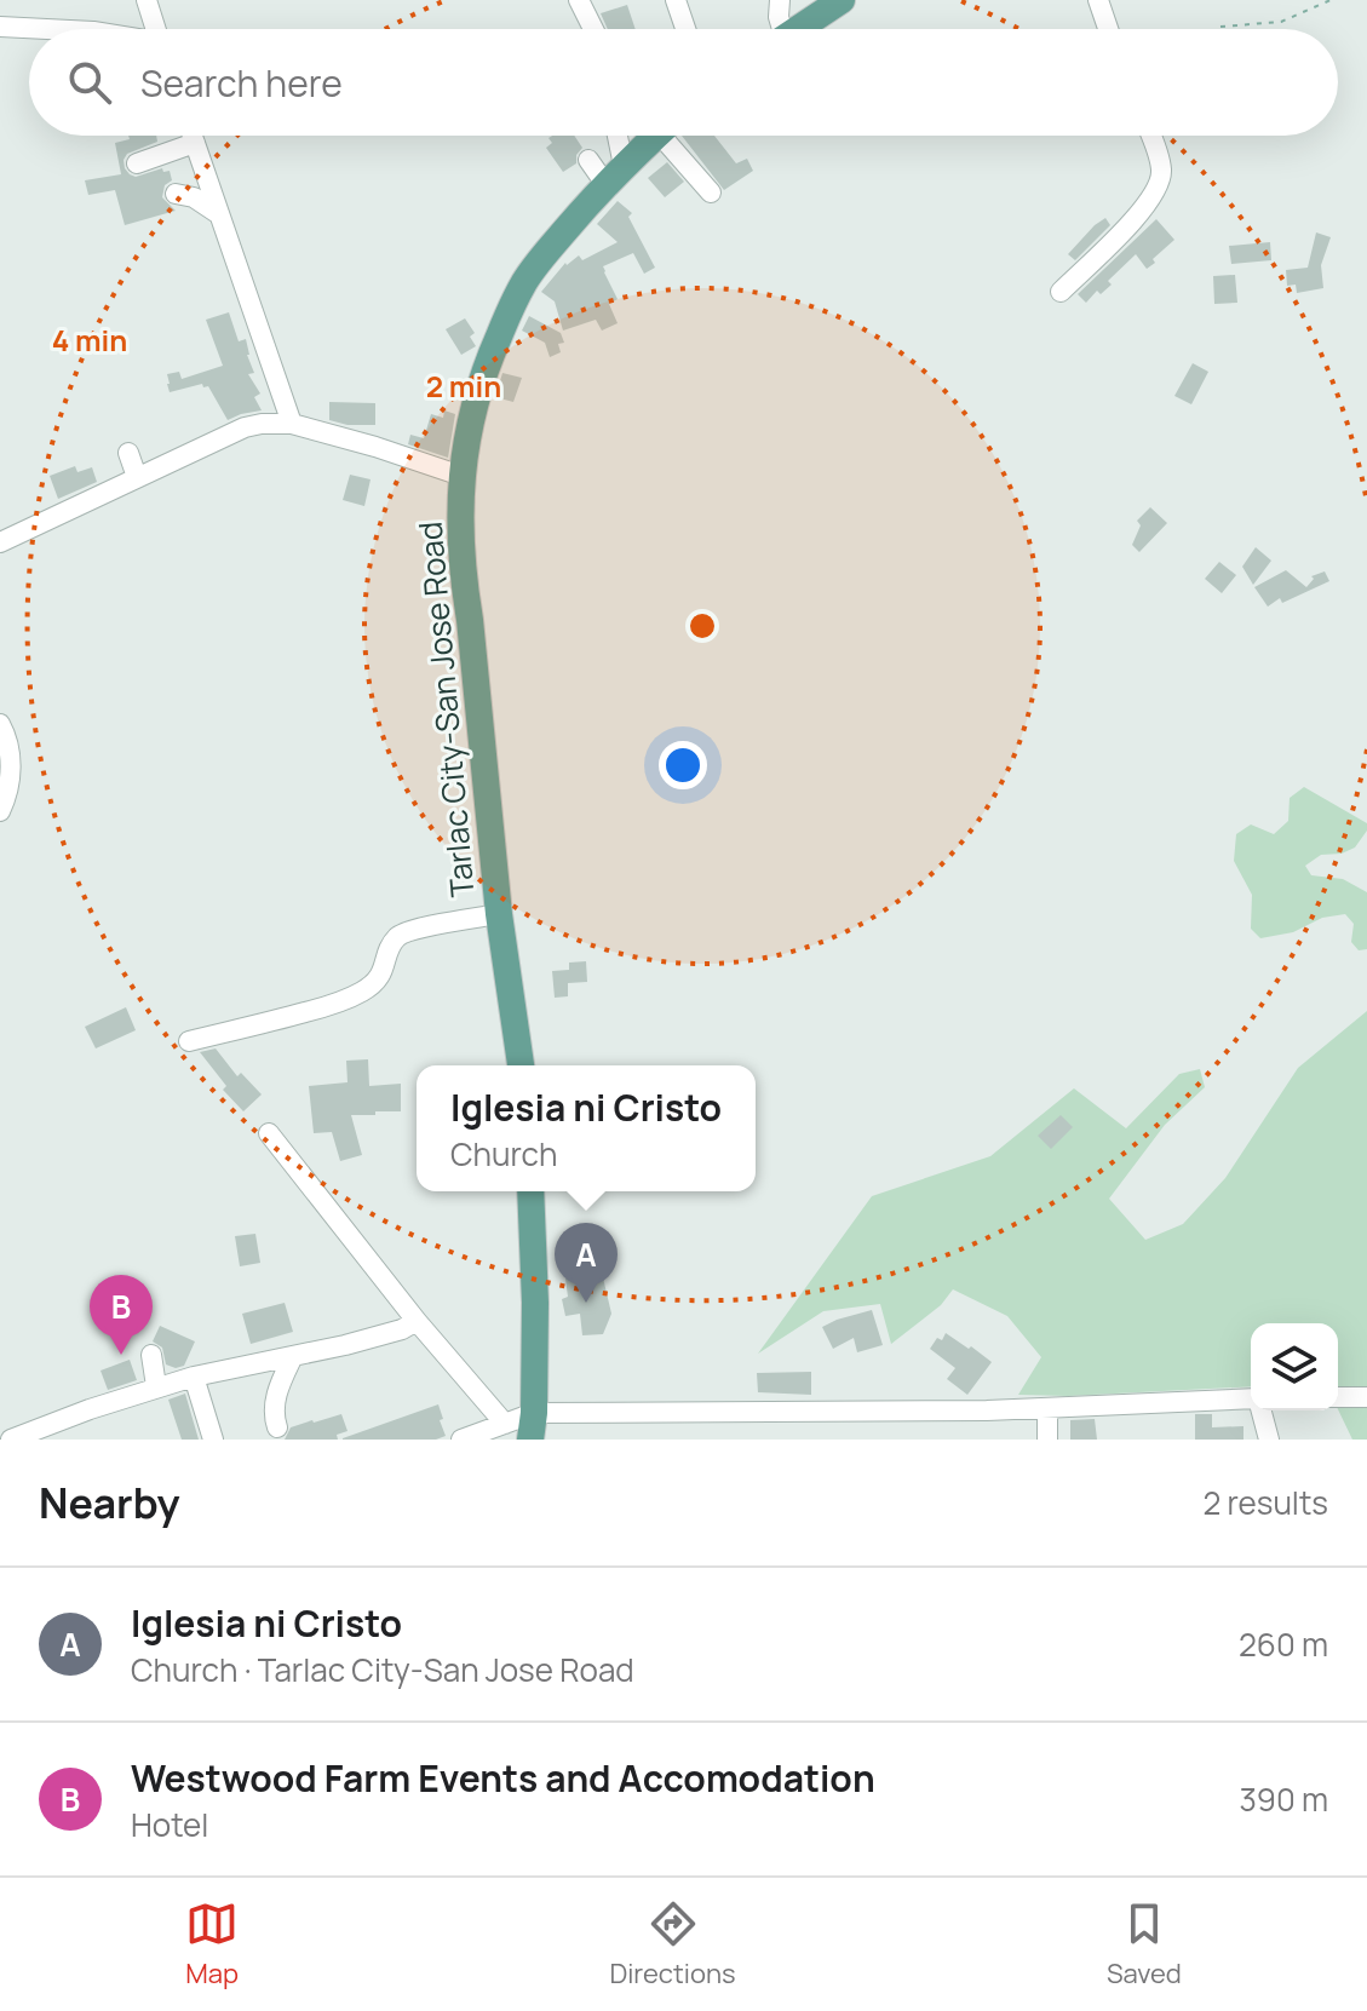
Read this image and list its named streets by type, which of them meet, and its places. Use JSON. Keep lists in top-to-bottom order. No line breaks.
{"streets":{"main road":["Tarlac City-San Jose Road"]},"page":{"search":"Search here","popup":["Iglesia ni Cristo","Church"],"pins":["A","B"],"heading":["Nearby","2 results"],"list":[{"mark":"A","name":"Iglesia ni Cristo","note":"Church · Tarlac City-San Jose Road","value":"260 m"},{"mark":"B","name":"Westwood Farm Events and Accomodation","note":"Hotel","value":"390 m"}],"nav":["Map","Directions","Saved"]},"rings":["4 min","2 min"]}
